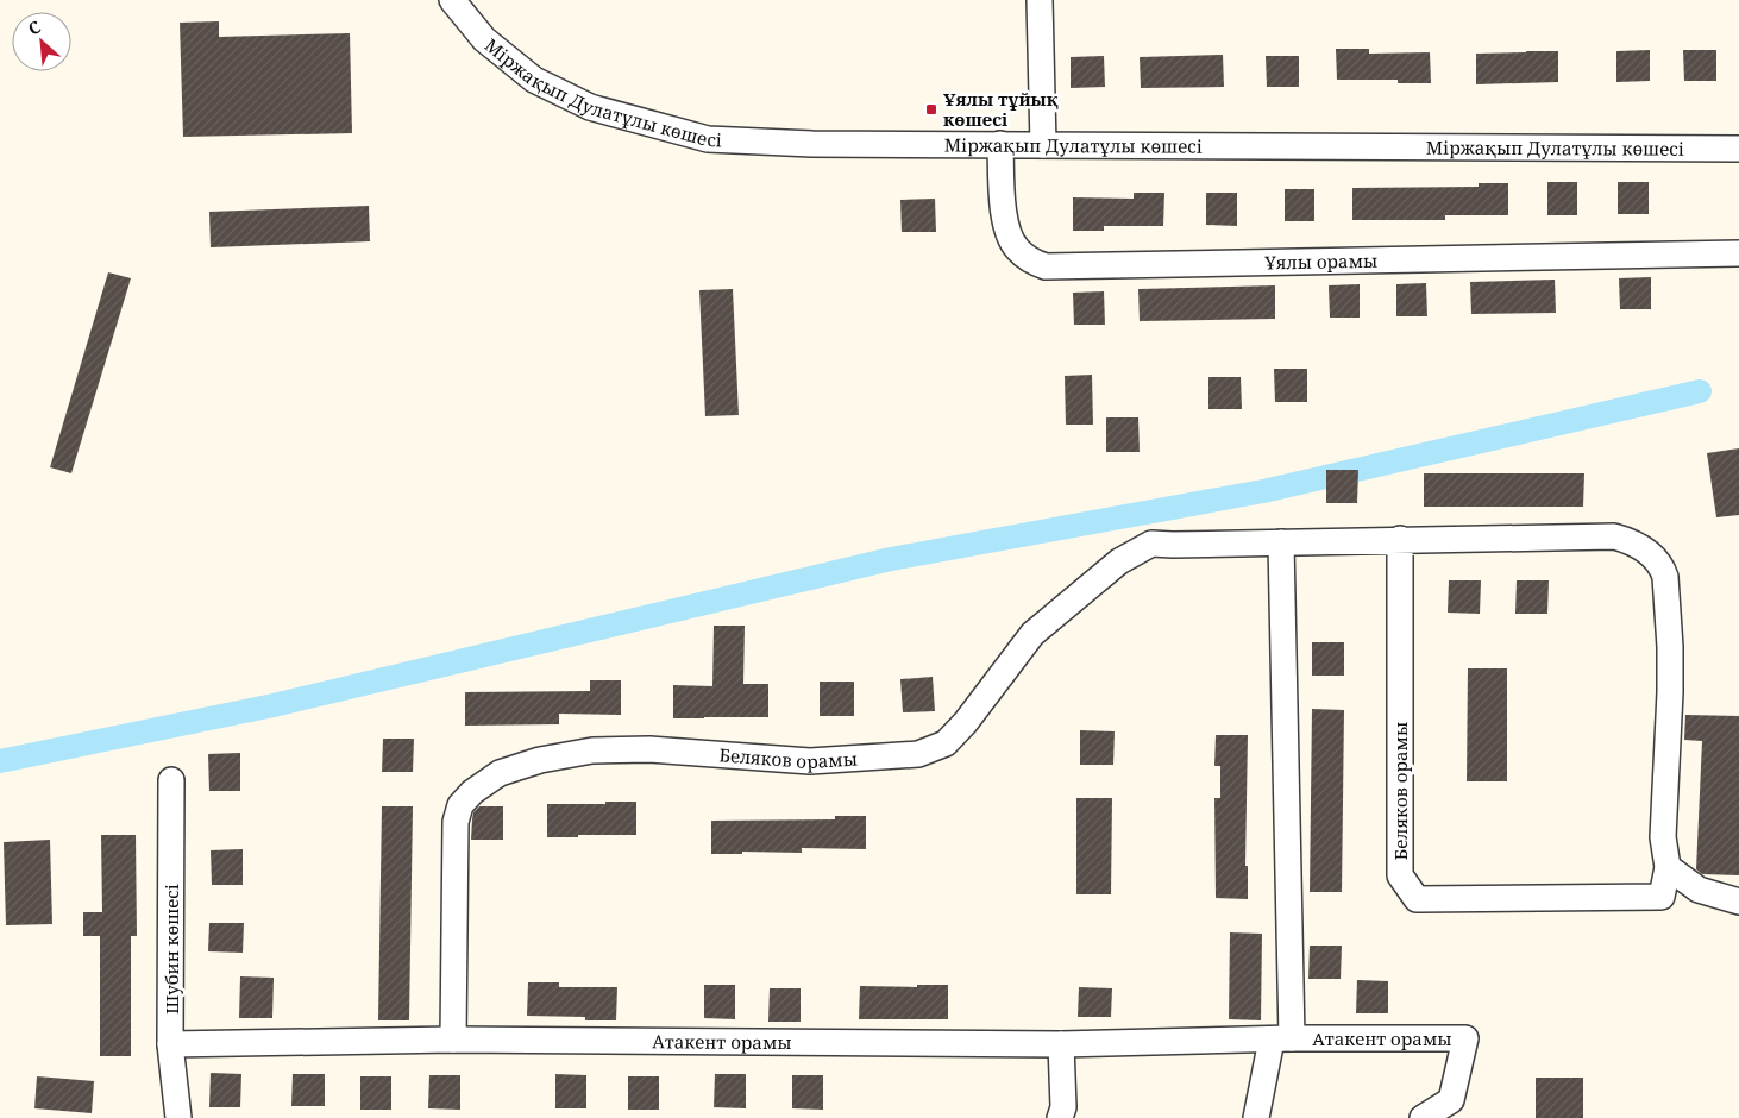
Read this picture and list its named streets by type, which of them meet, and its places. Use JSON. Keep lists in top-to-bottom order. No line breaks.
{"streets":{"street":["Міржақып Дулатұлы көшесі","Ұялы орамы","Беляков орамы","Шубин көшесі","Атакент орамы"]},"crossings":[["Міржақып Дулатұлы көшесі","Ұялы орамы"],["Беляков орамы","Атакент орамы"],["Шубин көшесі","Атакент орамы"]],"places":{"transit":["Ұялы тұйық көшесі"]},"north":"top left"}
